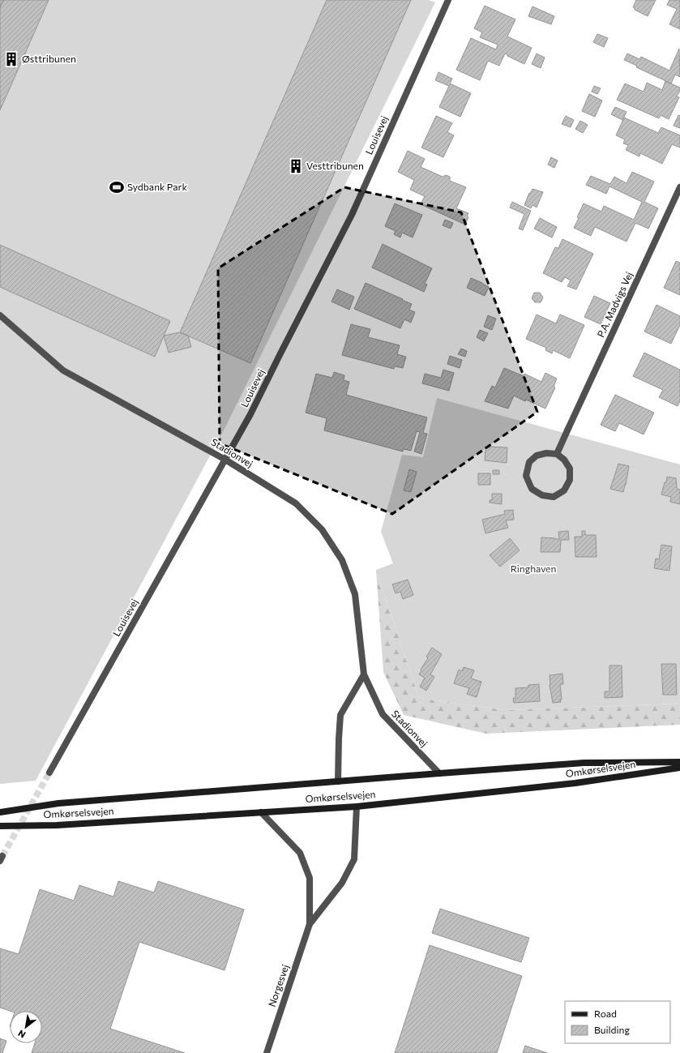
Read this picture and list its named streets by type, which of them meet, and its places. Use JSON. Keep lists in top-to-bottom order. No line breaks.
{"streets":{"main road":["Omkørselsvejen"],"street":["Louisevej","P.A. Madvigs Vej","Stadionvej","Norgesvej"]},"crossings":[["Louisevej","Stadionvej"],["Stadionvej","Omkørselsvejen"],["Omkørselsvejen","Norgesvej"]],"parks":["Ringhaven"],"places":{"building":["Østtribunen","Vesttribunen"],"sports":["Sydbank Park"]},"legend":["Road","Building"],"north":"bottom left"}
